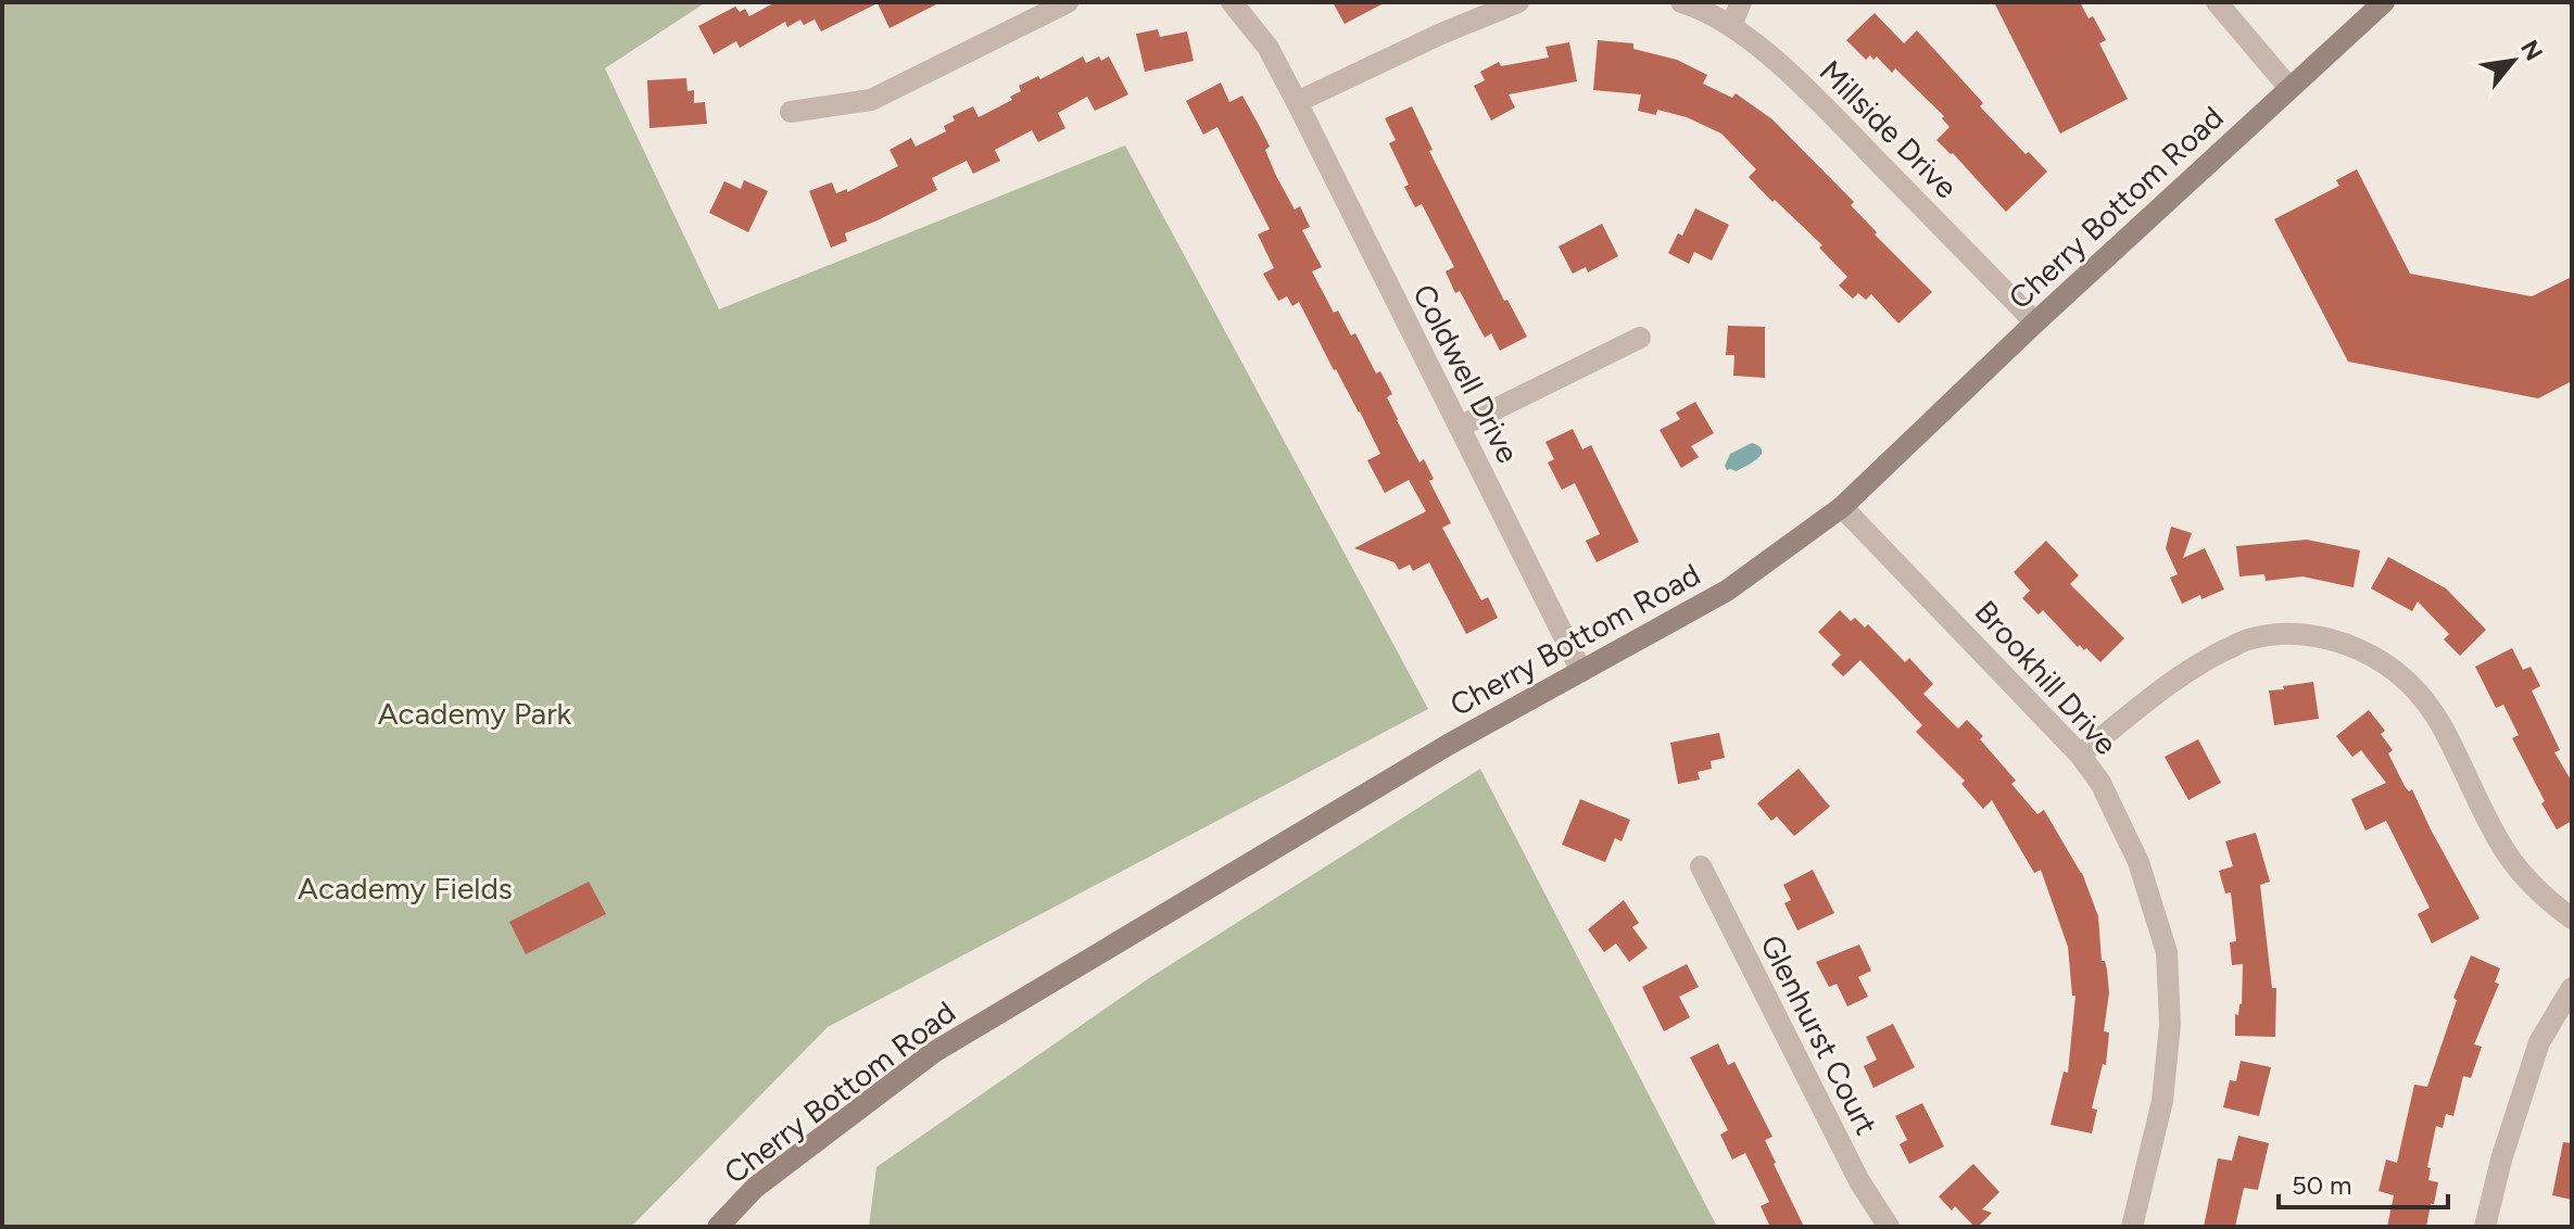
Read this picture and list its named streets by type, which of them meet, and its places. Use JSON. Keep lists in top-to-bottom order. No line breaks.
{"streets":{"main road":["Cherry Bottom Road"],"street":["Millside Drive","Coldwell Drive","Brookhill Drive","Glenhurst Court"]},"crossings":[["Millside Drive","Cherry Bottom Road"],["Cherry Bottom Road","Coldwell Drive"],["Cherry Bottom Road","Brookhill Drive"]],"parks":["Academy Park","Academy Fields"],"scale_bar":"50 m","north":"top right"}
